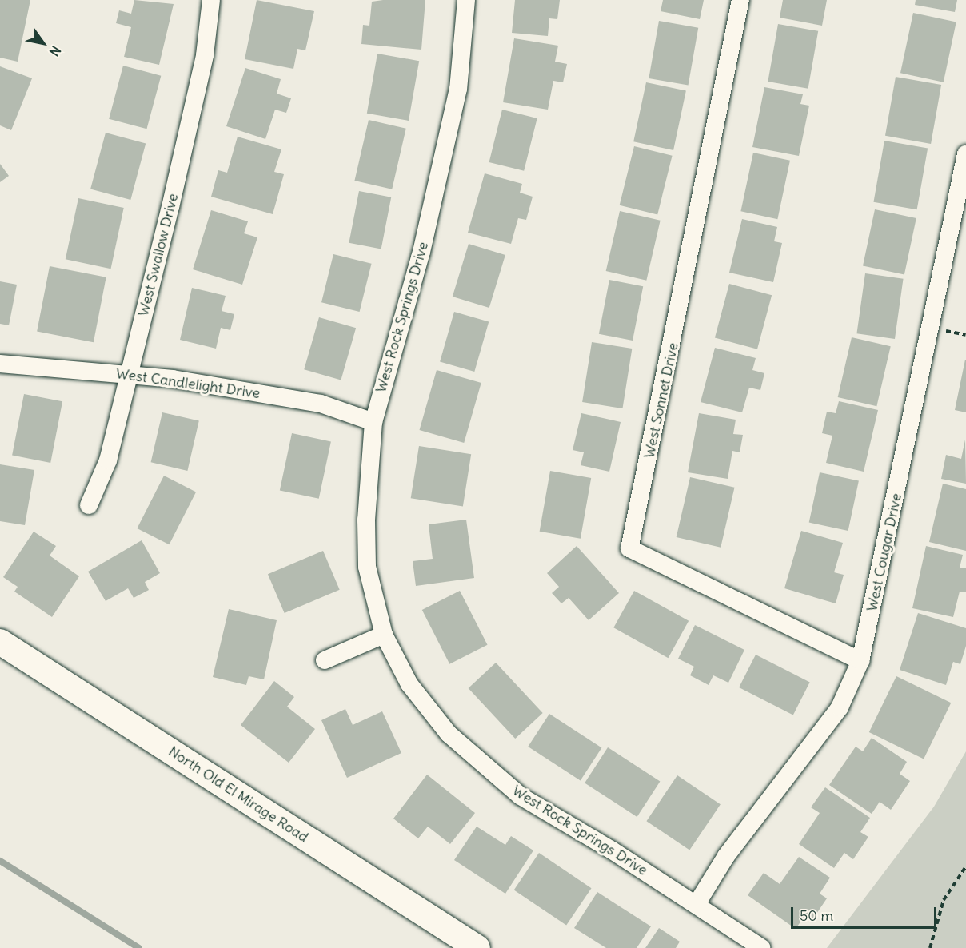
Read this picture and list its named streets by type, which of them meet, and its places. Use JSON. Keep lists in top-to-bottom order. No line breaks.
{"streets":{"street":["West Swallow Drive","West Rock Springs Drive","West Candlelight Drive","West Sonnet Drive","West Cougar Drive","North Old El Mirage Road"]},"crossings":[["West Swallow Drive","West Candlelight Drive"],["West Rock Springs Drive","West Candlelight Drive"],["West Rock Springs Drive","West Cougar Drive"],["West Sonnet Drive","West Cougar Drive"]],"scale_bar":"50 m","north":"bottom right"}
